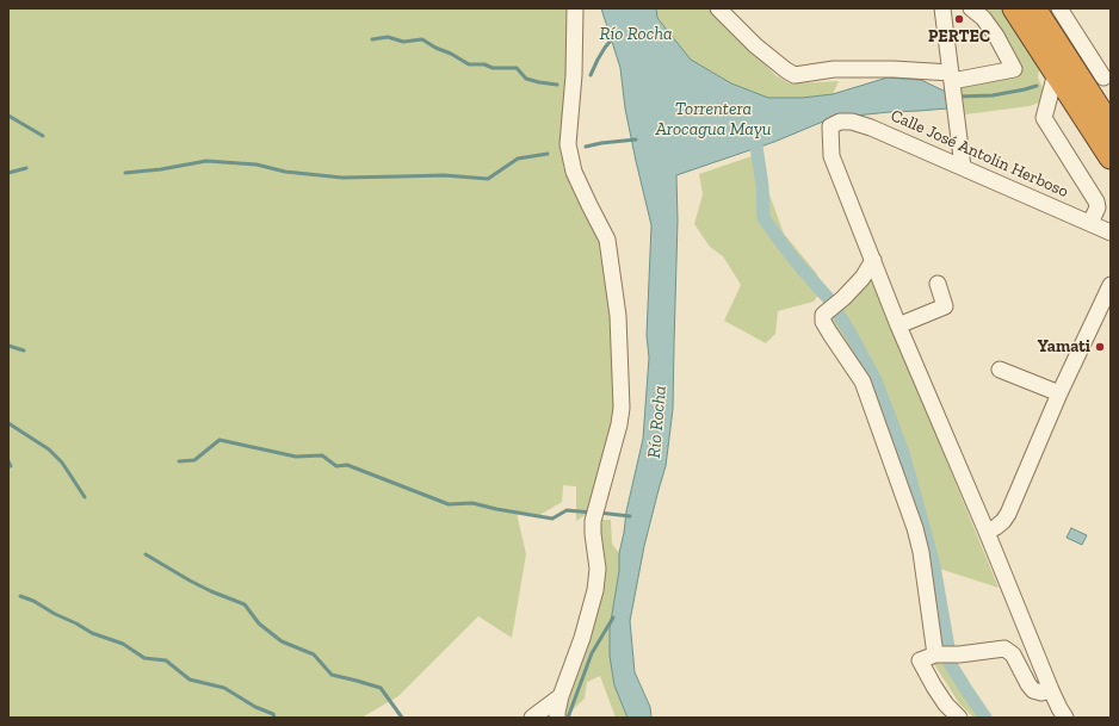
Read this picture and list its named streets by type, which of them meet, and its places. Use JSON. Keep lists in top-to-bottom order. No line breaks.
{"streets":{"street":["Calle José Antolin Herboso"]},"water":["Río Rocha","Torrentera Arocagua Mayu"],"places":["PERTEC","Yamati"]}
